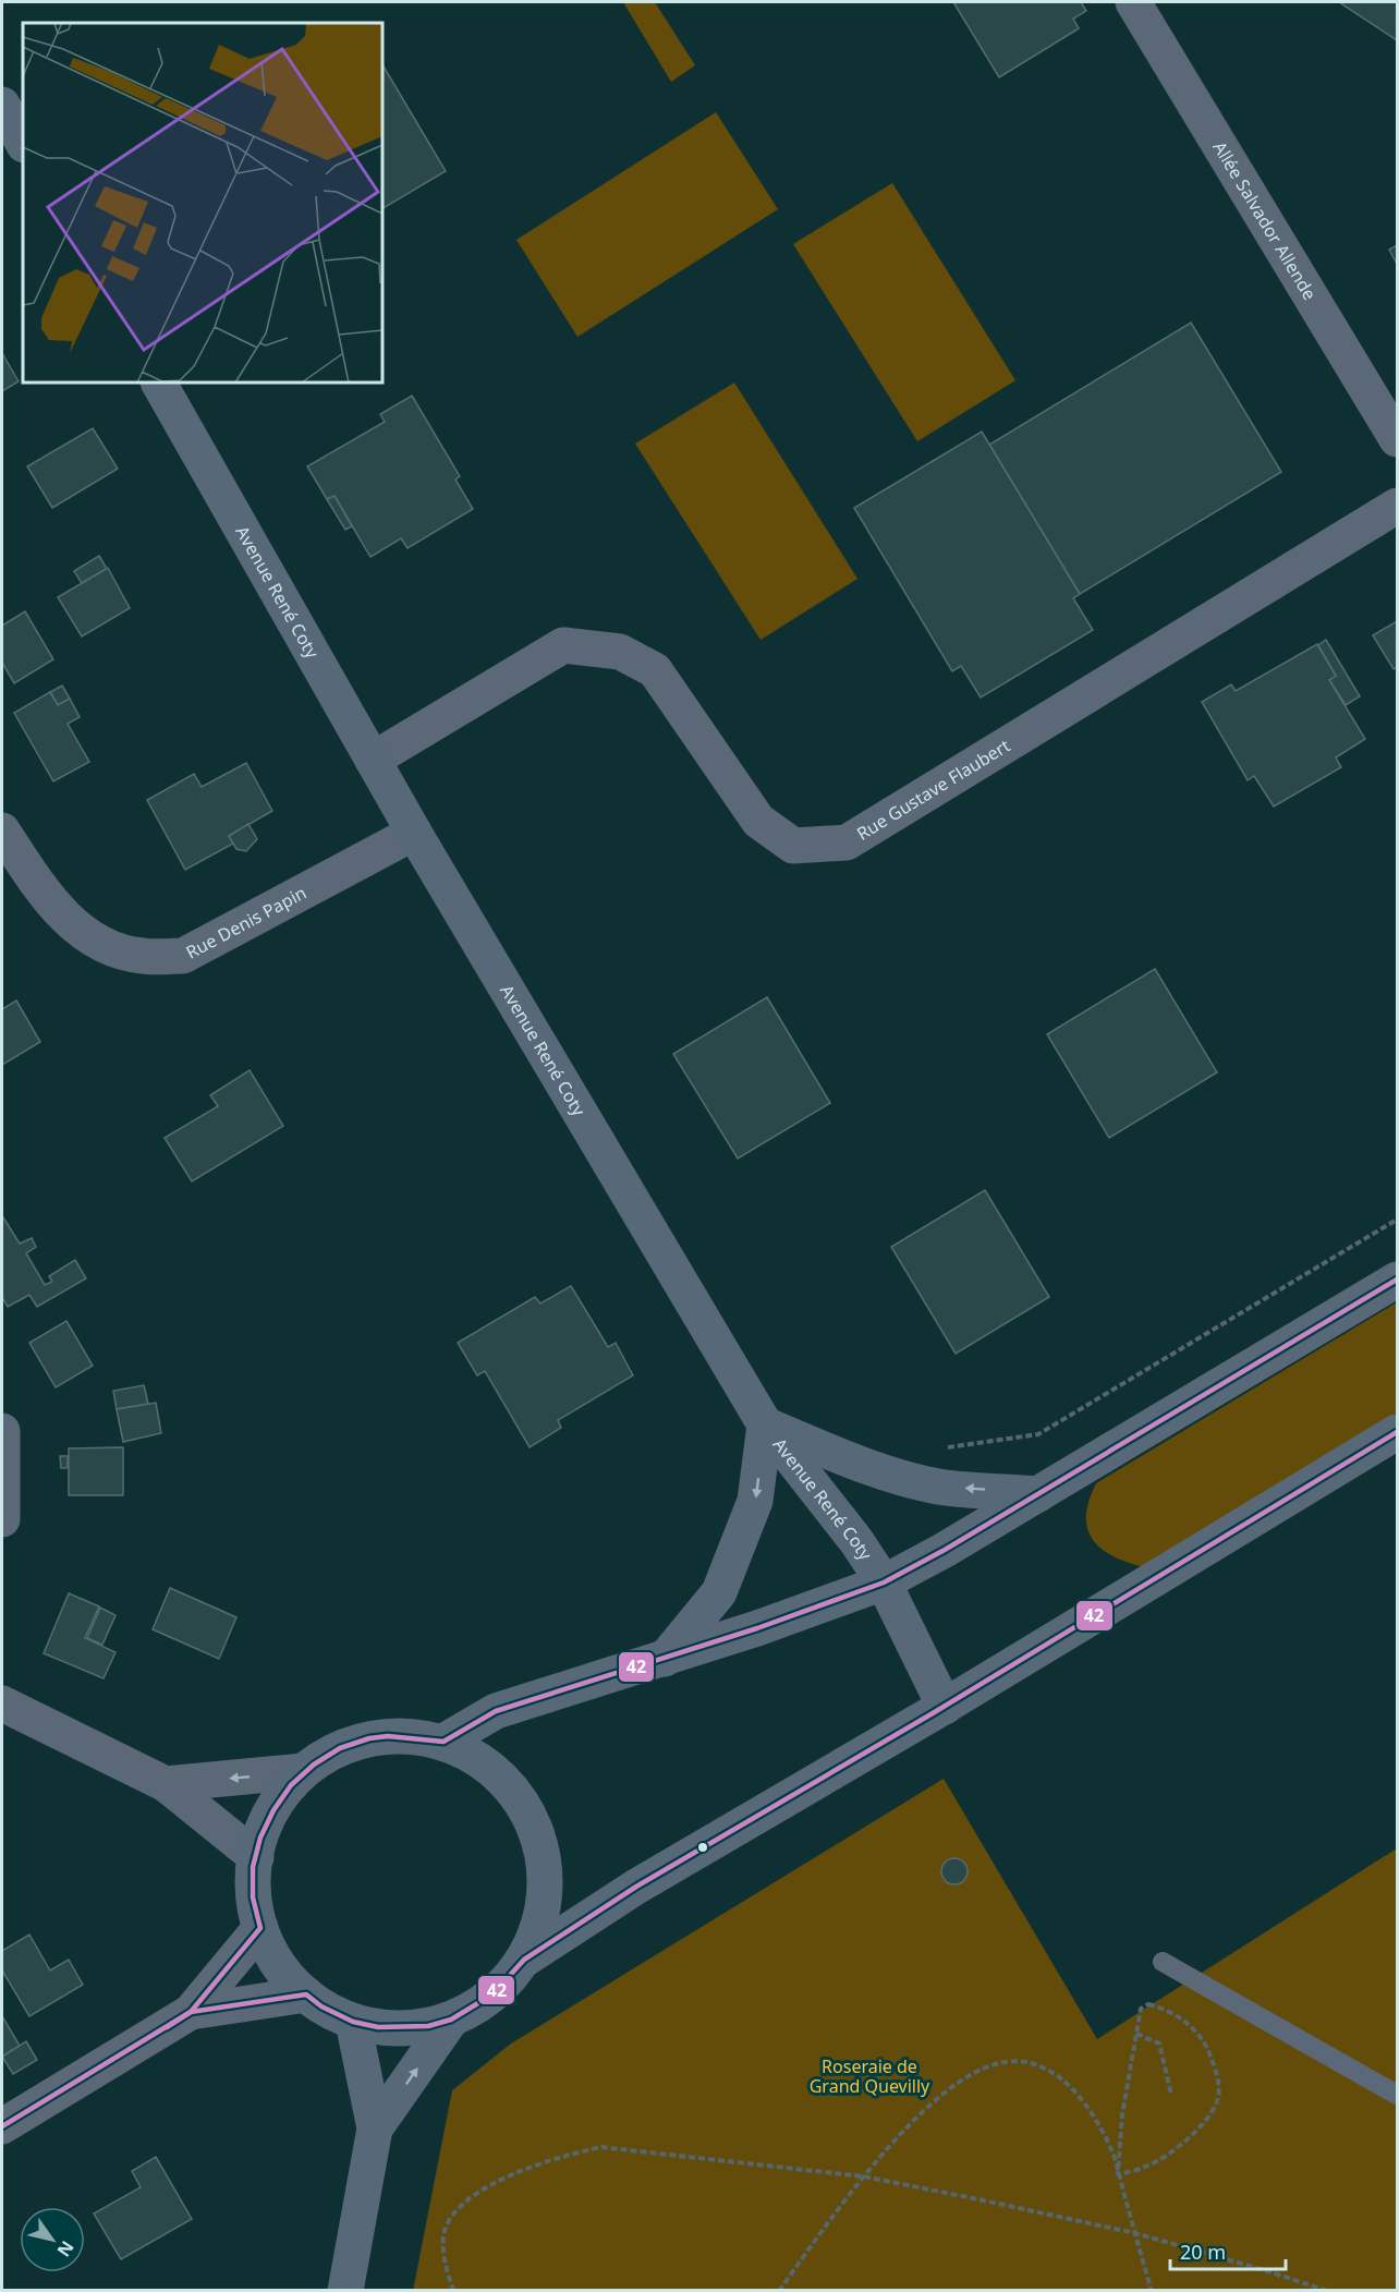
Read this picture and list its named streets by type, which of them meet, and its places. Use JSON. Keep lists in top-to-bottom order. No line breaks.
{"streets":{"street":["Allée Salvador Allende","Avenue René Coty","Rue Gustave Flaubert","Rue Denis Papin"]},"crossings":[["Avenue René Coty","Rue Gustave Flaubert"],["Avenue René Coty","Rue Denis Papin"]],"parks":["Roseraie de Grand Quevilly"],"lines":["transit line 42"],"scale_bar":"20 m","north":"bottom right"}
